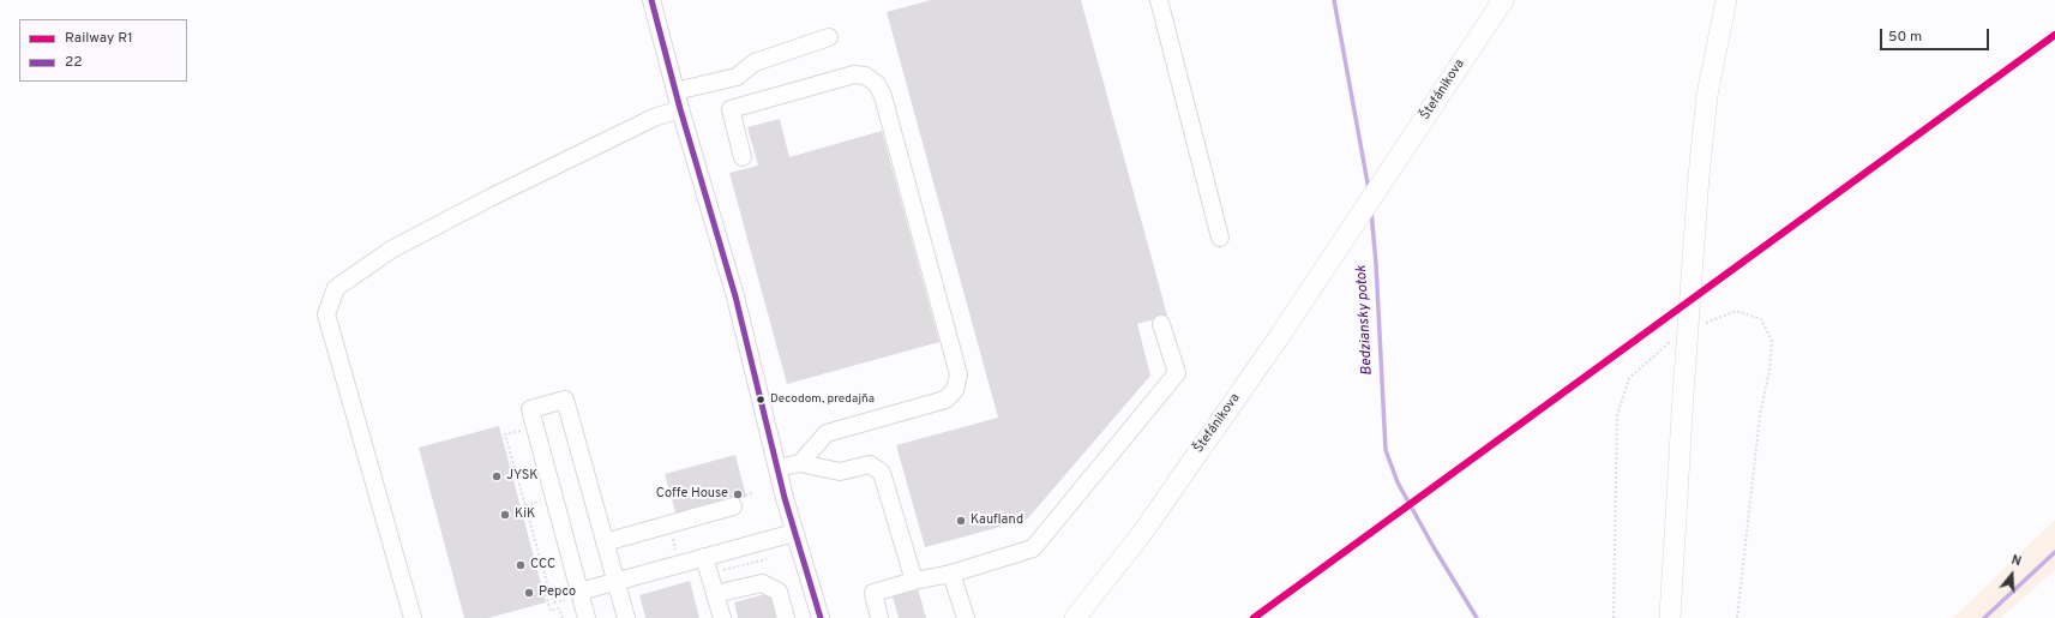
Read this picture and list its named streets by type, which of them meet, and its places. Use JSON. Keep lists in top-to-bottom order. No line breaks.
{"streets":{"main road":["Štefánikova"]},"water":["Bedziansky potok"],"places":["Decodom, predajňa","JYSK","Coffe House","KiK","Kaufland","CCC","Pepco"],"lines":["transit line 22","rail line R1"],"legend":["Railway R1","22"],"scale_bar":"50 m","north":"top"}
